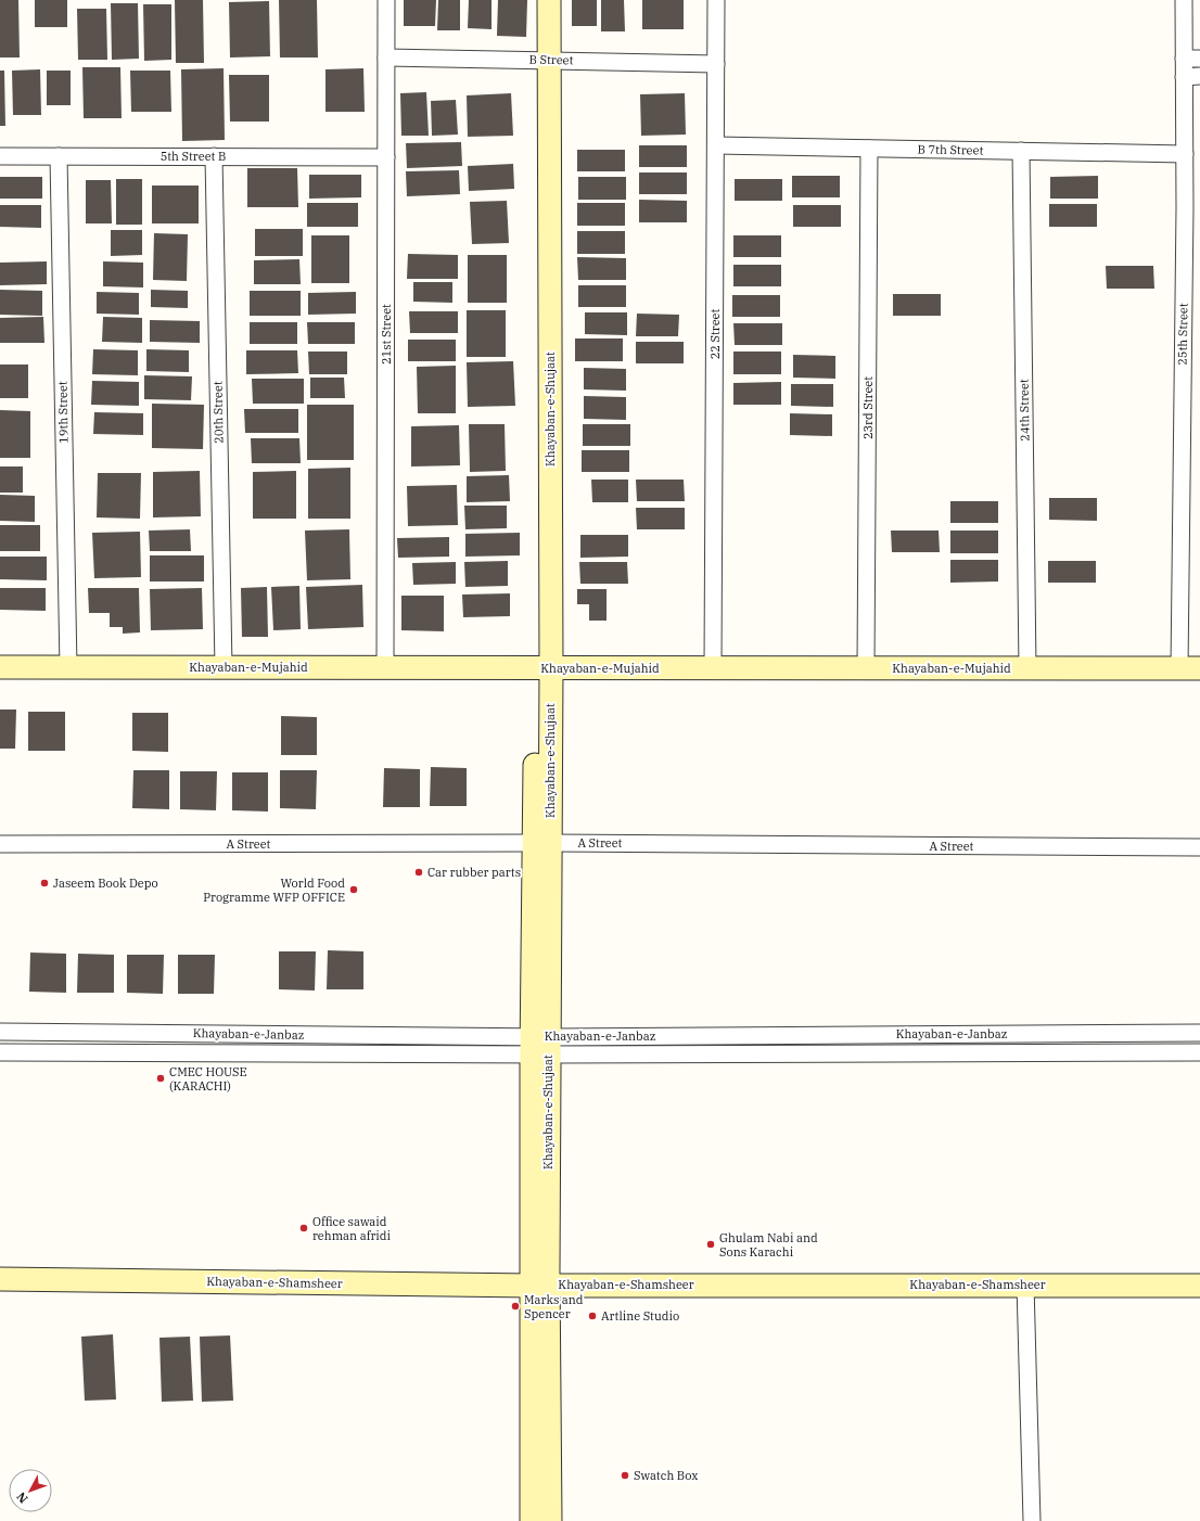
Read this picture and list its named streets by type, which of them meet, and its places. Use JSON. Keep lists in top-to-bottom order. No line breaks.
{"streets":{"main road":["Khayaban-e-Shujaat","Khayaban-e-Mujahid","Khayaban-e-Shamsheer"],"street":["B Street","B 7th Street","5th Street B","21st Street","22 Street","25th Street","23rd Street","24th Street","19th Street","20th Street","A Street","Khayaban-e-Janbaz"]},"crossings":[["B Street","21st Street"],["B Street","22 Street"],["B Street","Khayaban-e-Shujaat"],["B 7th Street","22 Street"],["B 7th Street","25th Street"],["B 7th Street","23rd Street"],["B 7th Street","24th Street"],["5th Street B","21st Street"],["5th Street B","19th Street"],["5th Street B","20th Street"],["21st Street","Khayaban-e-Mujahid"],["22 Street","Khayaban-e-Mujahid"],["25th Street","Khayaban-e-Mujahid"],["23rd Street","Khayaban-e-Mujahid"],["Khayaban-e-Shujaat","Khayaban-e-Mujahid"],["Khayaban-e-Shujaat","A Street"],["Khayaban-e-Shujaat","Khayaban-e-Janbaz"],["Khayaban-e-Shujaat","Khayaban-e-Shamsheer"],["24th Street","Khayaban-e-Mujahid"],["19th Street","Khayaban-e-Mujahid"],["20th Street","Khayaban-e-Mujahid"]],"places":["Car rubber parts","Jaseem Book Depo","World Food Programme WFP OFFICE","CMEC HOUSE (KARACHI)","Office sawaid rehman afridi","Ghulam Nabi and Sons Karachi","Marks and Spencer","Artline Studio","Swatch Box"],"north":"bottom left"}
